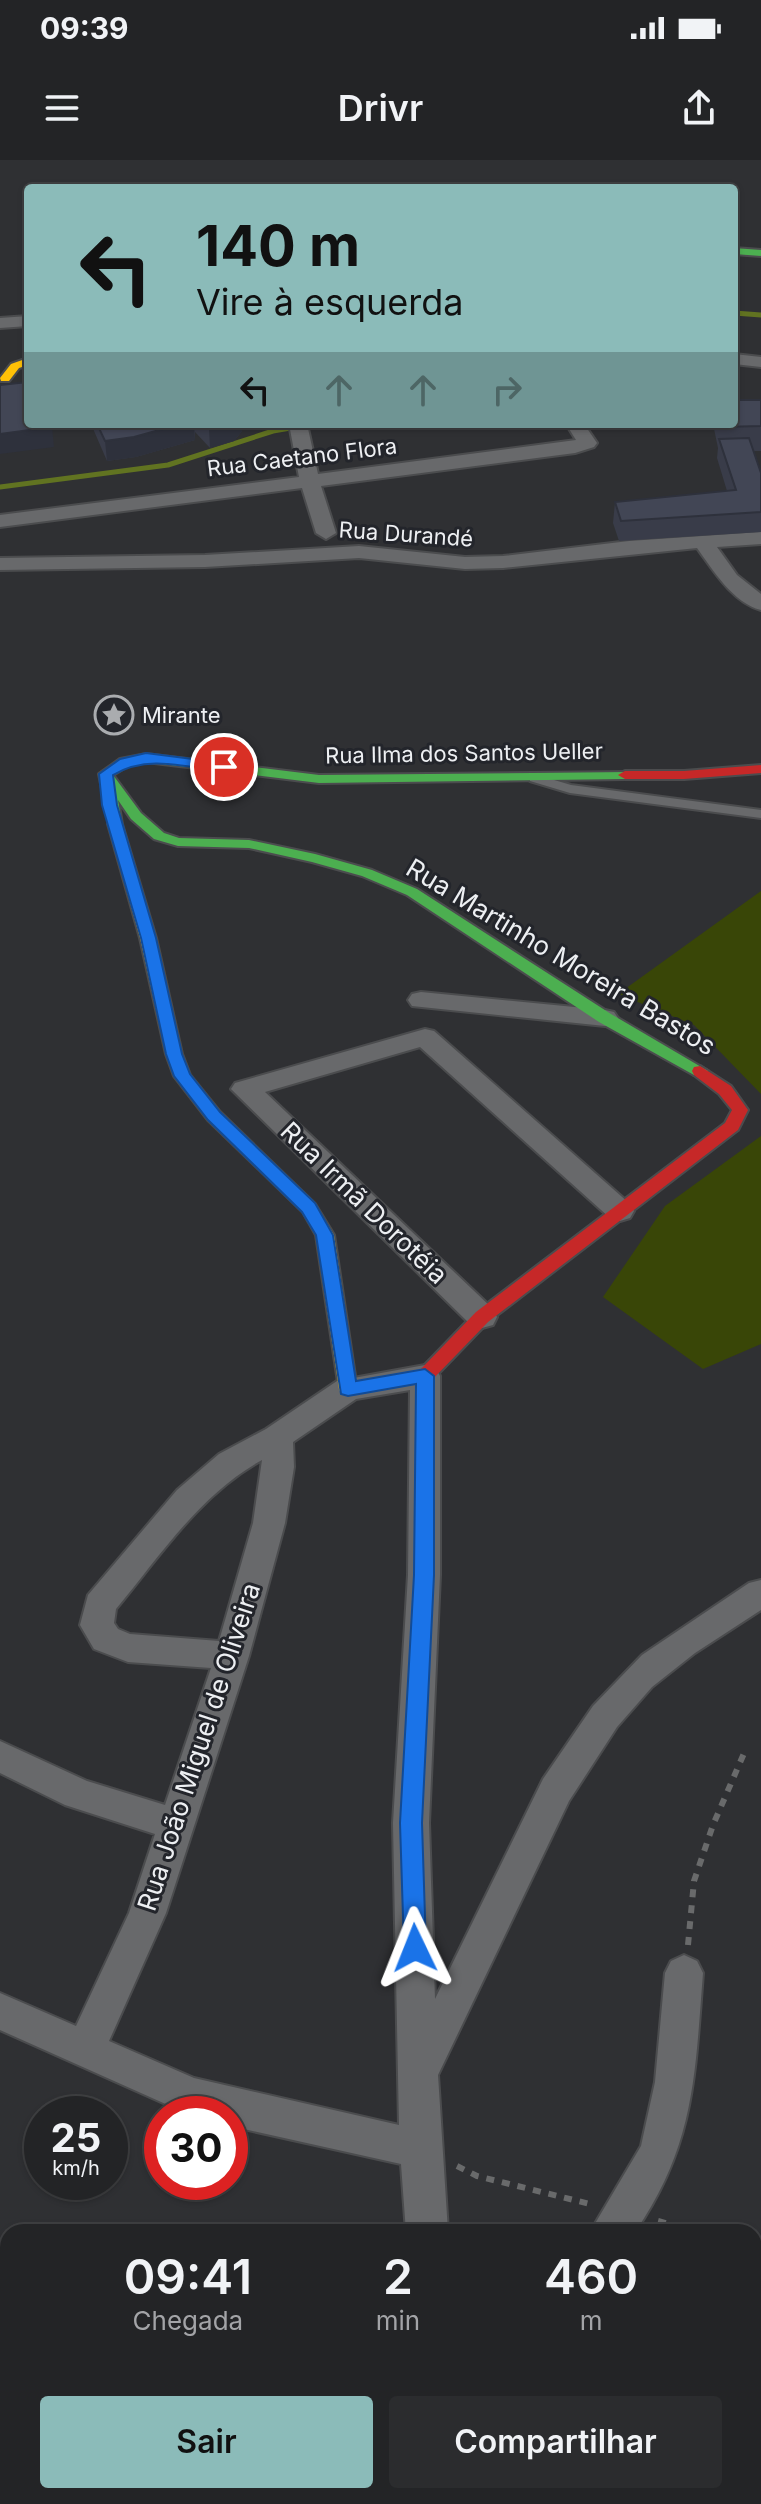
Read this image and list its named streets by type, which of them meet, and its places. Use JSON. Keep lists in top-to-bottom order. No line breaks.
{"streets":{"street":["Rua Caetano Flora","Rua Durandé","Rua Ilma dos Santos Ueller","Rua Martinho Moreira Bastos","Rua Irmã Dorotéia","Rua João Miguel de Oliveira"]},"crossings":[["Rua Ilma dos Santos Ueller","Rua Martinho Moreira Bastos"],["Rua Martinho Moreira Bastos","Rua Irmã Dorotéia"]],"places":{"place":["Mirante"]},"page":{"status":"09:39","header":"Drivr","turn":["140 m","Vire à esquerda"],"speed":"25 km/h","limit":"30","eta":["09:41","Chegada","2","min","460","m"],"buttons":["Sair","Compartilhar"]}}
